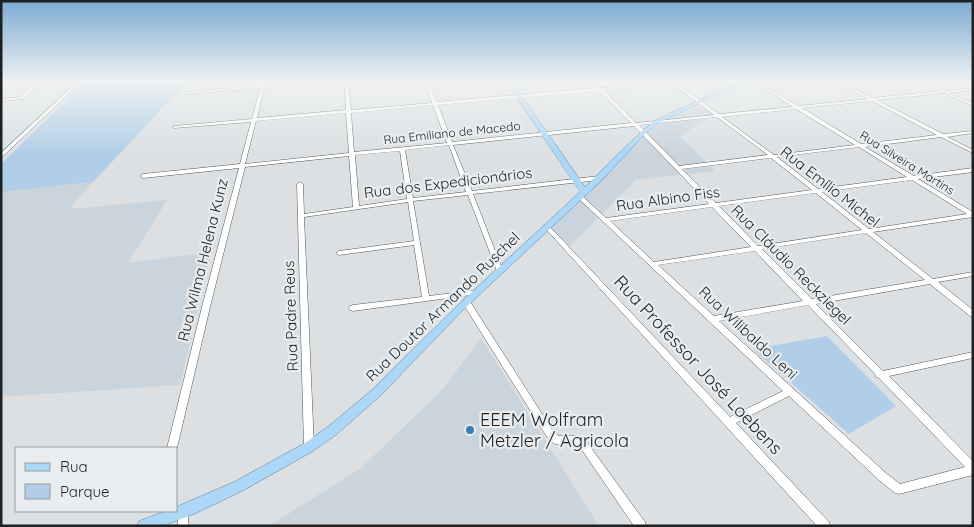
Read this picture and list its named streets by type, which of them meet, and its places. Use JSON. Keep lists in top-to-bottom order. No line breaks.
{"streets":{"main road":["Rua Doutor Armando Ruschel"],"street":["Rua Emiliano de Macedo","Rua Silveira Martins","Rua dos Expedicionários","Rua Emílio Michel","Rua Albino Fiss","Rua Wilma Helena Kunz","Rua Cláudio Reckziegel","Rua Padre Reus","Rua Wilibaldo Leni","Rua Professor José Loebens"]},"crossings":[["Rua Emiliano de Macedo","Rua Silveira Martins"],["Rua Emiliano de Macedo","Rua Emílio Michel"],["Rua Emiliano de Macedo","Rua Wilma Helena Kunz"],["Rua Emiliano de Macedo","Rua Cláudio Reckziegel"],["Rua Emiliano de Macedo","Rua Doutor Armando Ruschel"],["Rua Silveira Martins","Rua Albino Fiss"],["Rua dos Expedicionários","Rua Doutor Armando Ruschel"],["Rua dos Expedicionários","Rua Padre Reus"],["Rua Emílio Michel","Rua Albino Fiss"],["Rua Albino Fiss","Rua Cláudio Reckziegel"],["Rua Albino Fiss","Rua Wilibaldo Leni"],["Rua Cláudio Reckziegel","Rua Doutor Armando Ruschel"],["Rua Cláudio Reckziegel","Rua Wilibaldo Leni"],["Rua Doutor Armando Ruschel","Rua Padre Reus"],["Rua Doutor Armando Ruschel","Rua Wilibaldo Leni"],["Rua Doutor Armando Ruschel","Rua Professor José Loebens"]],"places":["EEEM Wolfram Metzler / Agricola"],"legend":["Rua","Parque"]}
